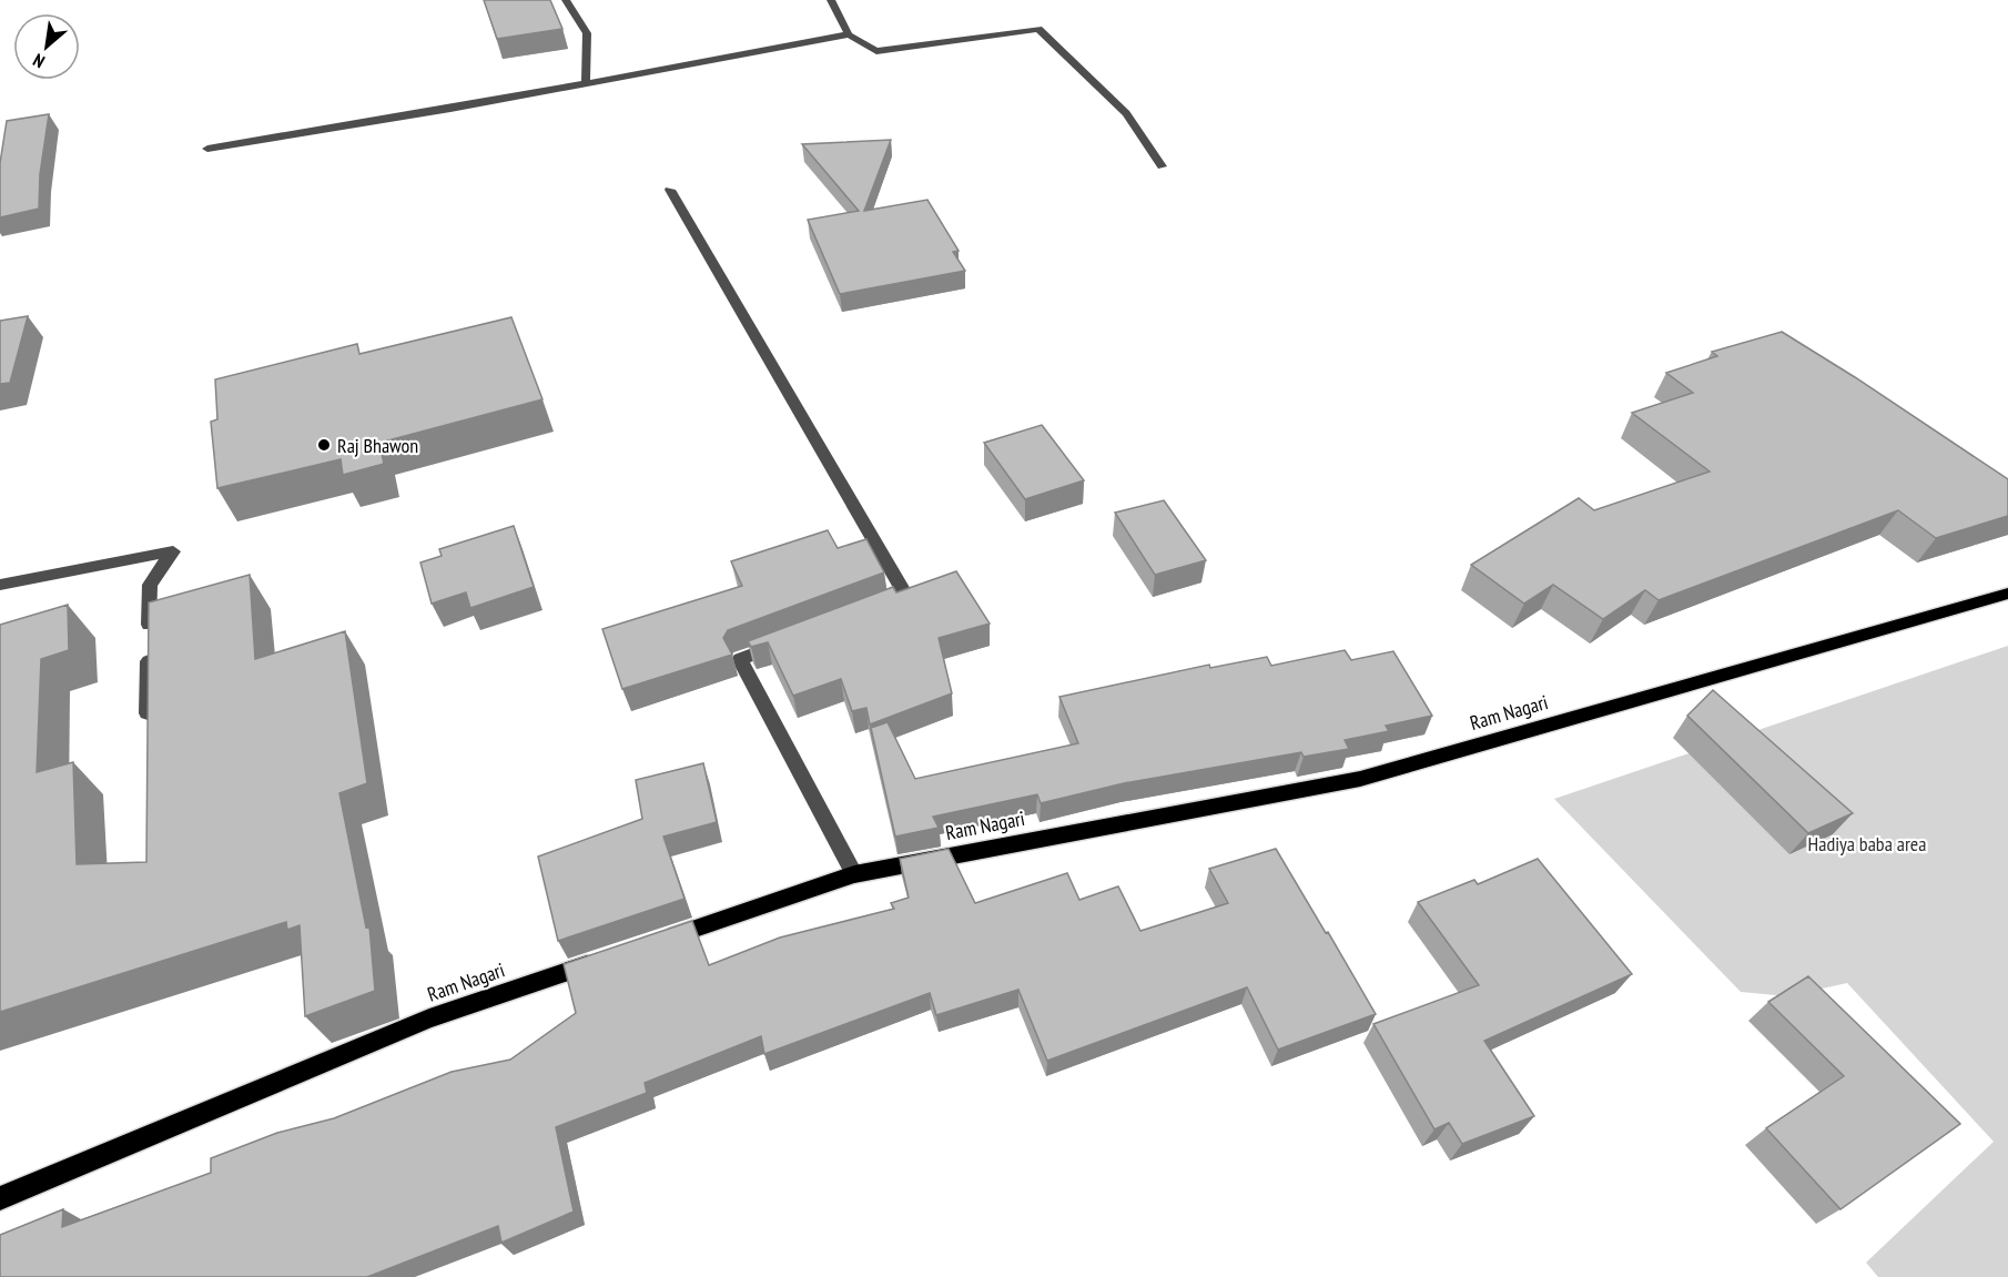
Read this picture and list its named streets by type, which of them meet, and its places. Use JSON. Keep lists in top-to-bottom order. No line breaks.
{"streets":{"main road":["Ram Nagari"]},"parks":["Hadiya baba area"],"places":["Raj Bhawon"],"north":"bottom left"}
